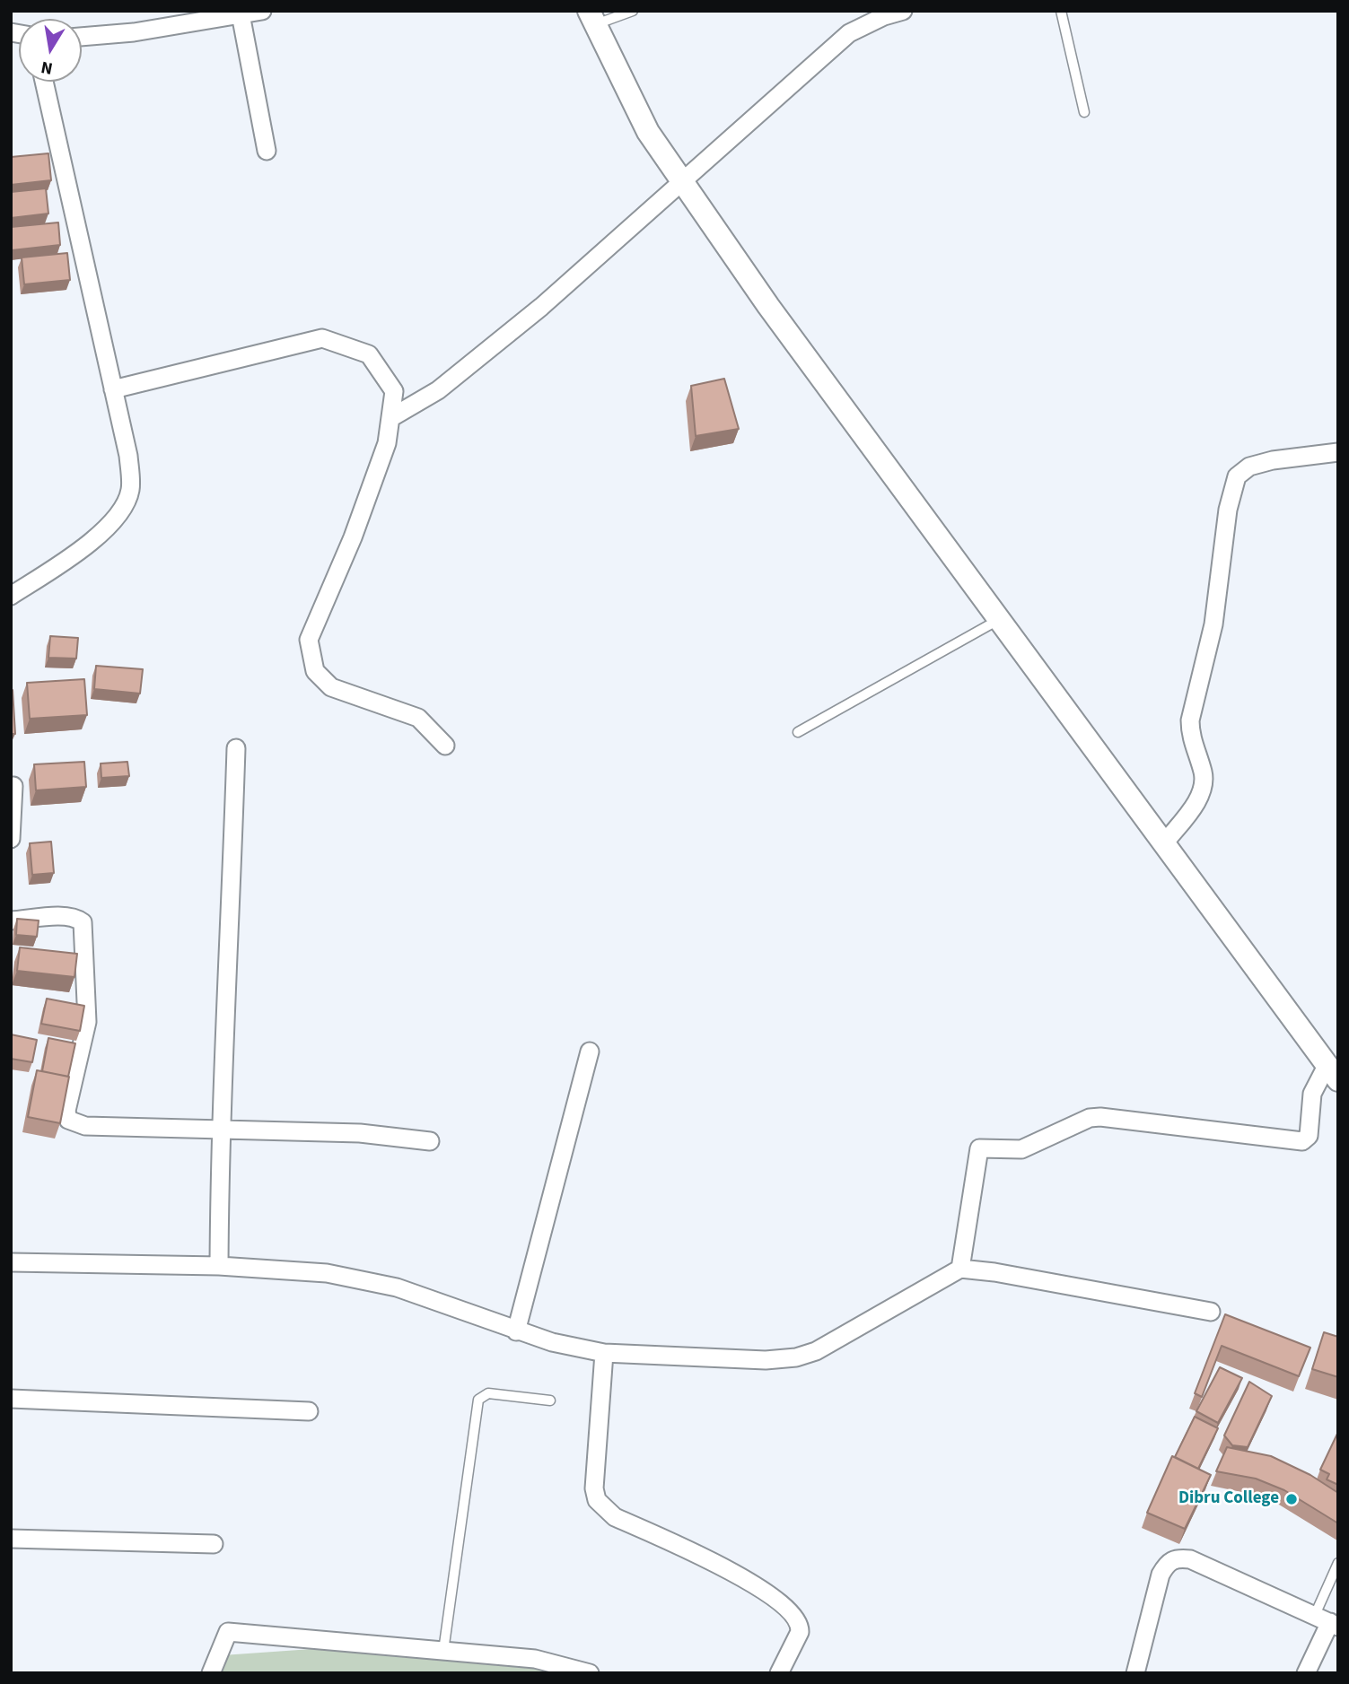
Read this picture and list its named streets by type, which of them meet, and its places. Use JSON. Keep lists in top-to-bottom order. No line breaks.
{"places":["Dibru College"],"north":"bottom"}
